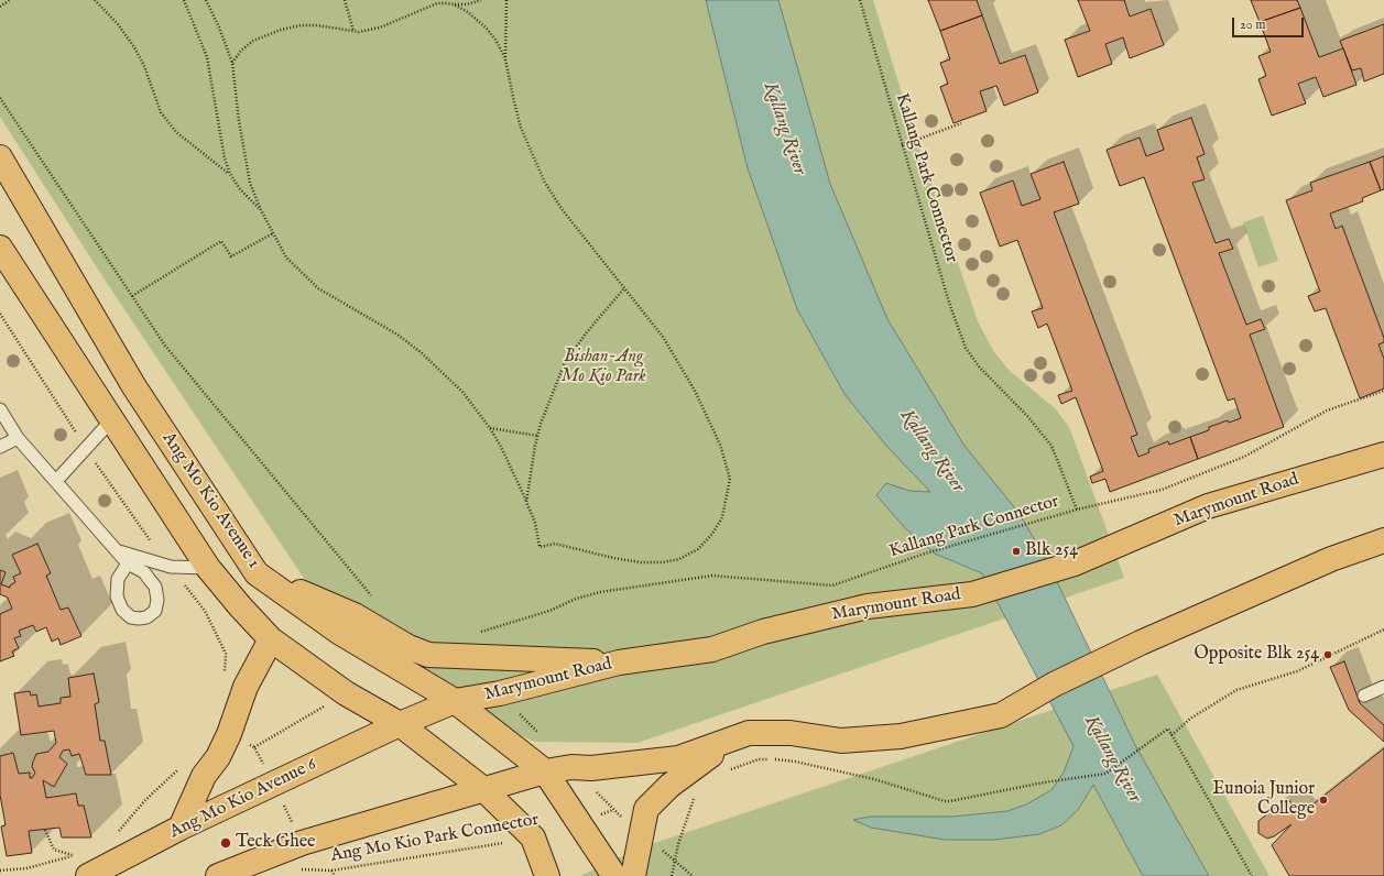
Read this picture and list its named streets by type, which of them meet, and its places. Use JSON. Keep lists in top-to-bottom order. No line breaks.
{"streets":{"main road":["Ang Mo Kio Avenue 1","Marymount Road","Ang Mo Kio Avenue 6"],"path":["Kallang Park Connector","Ang Mo Kio Park Connector"]},"crossings":[["Ang Mo Kio Avenue 1","Marymount Road"],["Ang Mo Kio Avenue 1","Ang Mo Kio Avenue 6"],["Ang Mo Kio Avenue 1","Ang Mo Kio Park Connector"],["Marymount Road","Ang Mo Kio Avenue 6"]],"water":["Kallang River"],"parks":["Bishan-Ang Mo Kio Park"],"places":["Blk 254","Opposite Blk 254","Eunoia Junior College","Teck Ghee"],"scale_bar":"20 m"}
